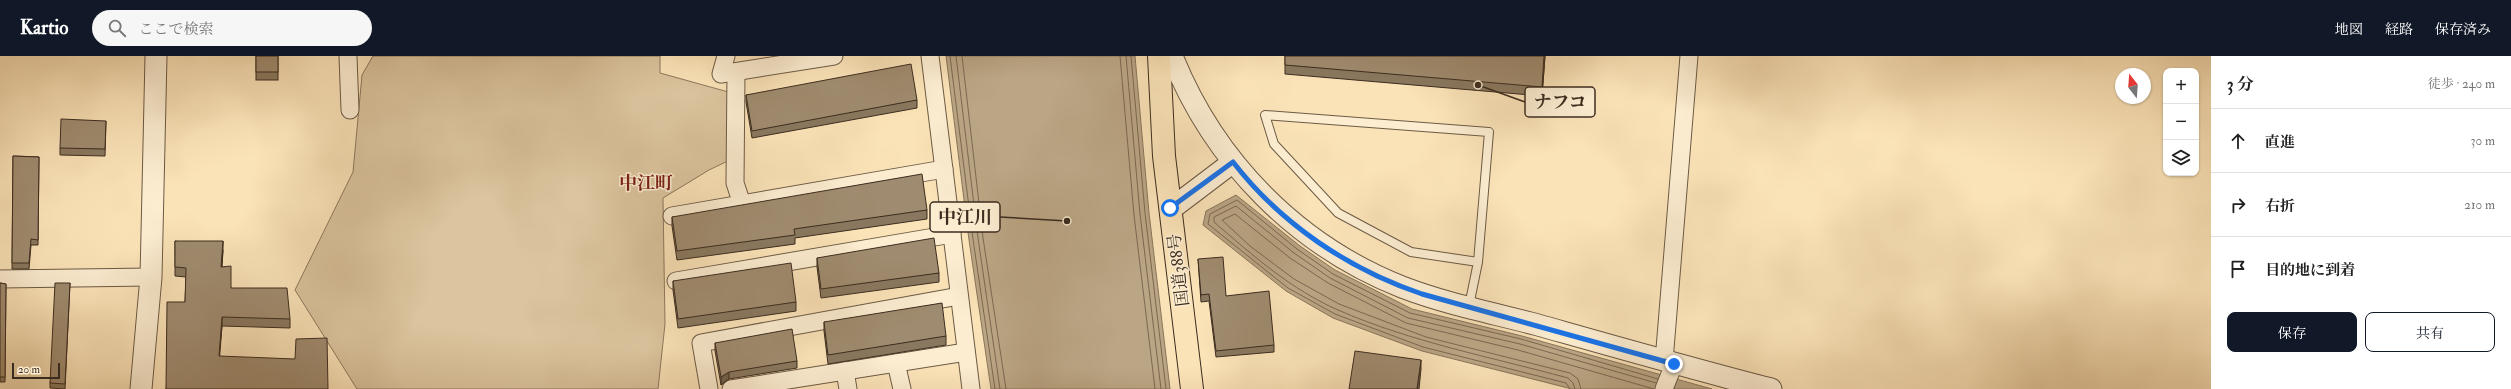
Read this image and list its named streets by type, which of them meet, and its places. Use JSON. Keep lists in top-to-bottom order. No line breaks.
{"streets":{"highway":["国道388号"]},"districts":["中江町"],"places":["ナフコ","中江川"],"scale_bar":"20 m","north":"top","page":{"header":"Kartio","search":"ここで検索","nav":["地図","経路","保存済み"],"heading":["3 分","徒歩 · 240 m"],"map_buttons":["+","−"],"list":[["直進","30 m"],["右折","210 m"],"目的地に到着"],"buttons":["保存","共有"],"scale":"20 m"}}
